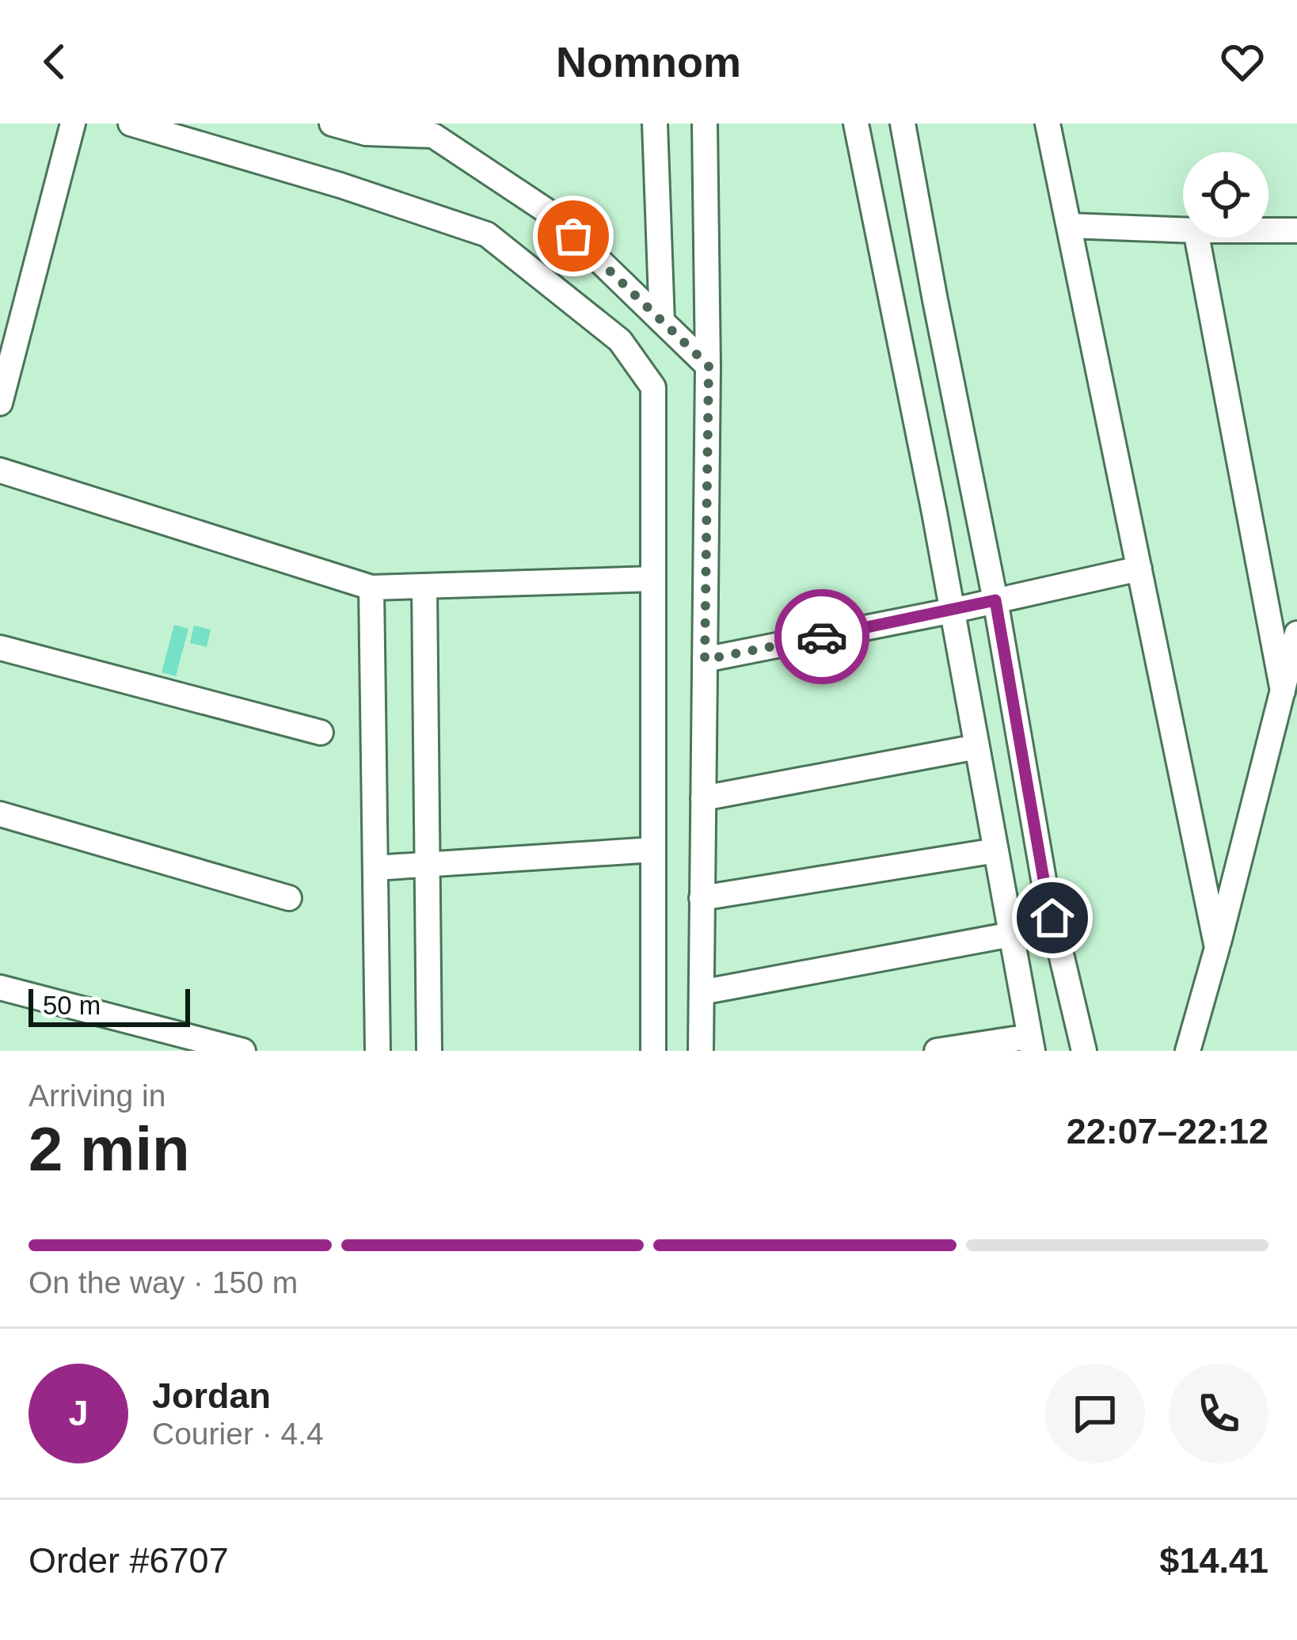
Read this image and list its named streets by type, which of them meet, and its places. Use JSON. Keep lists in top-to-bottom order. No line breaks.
{"scale_bar":"50 m","page":{"header":"Nomnom","scale":"50 m","heading":["2 min","Arriving in","22:07–22:12"],"panel":["Jordan","Courier · 4.4","Order #6707","$14.41"],"bar":"On the way · 150 m","round":"J"}}
